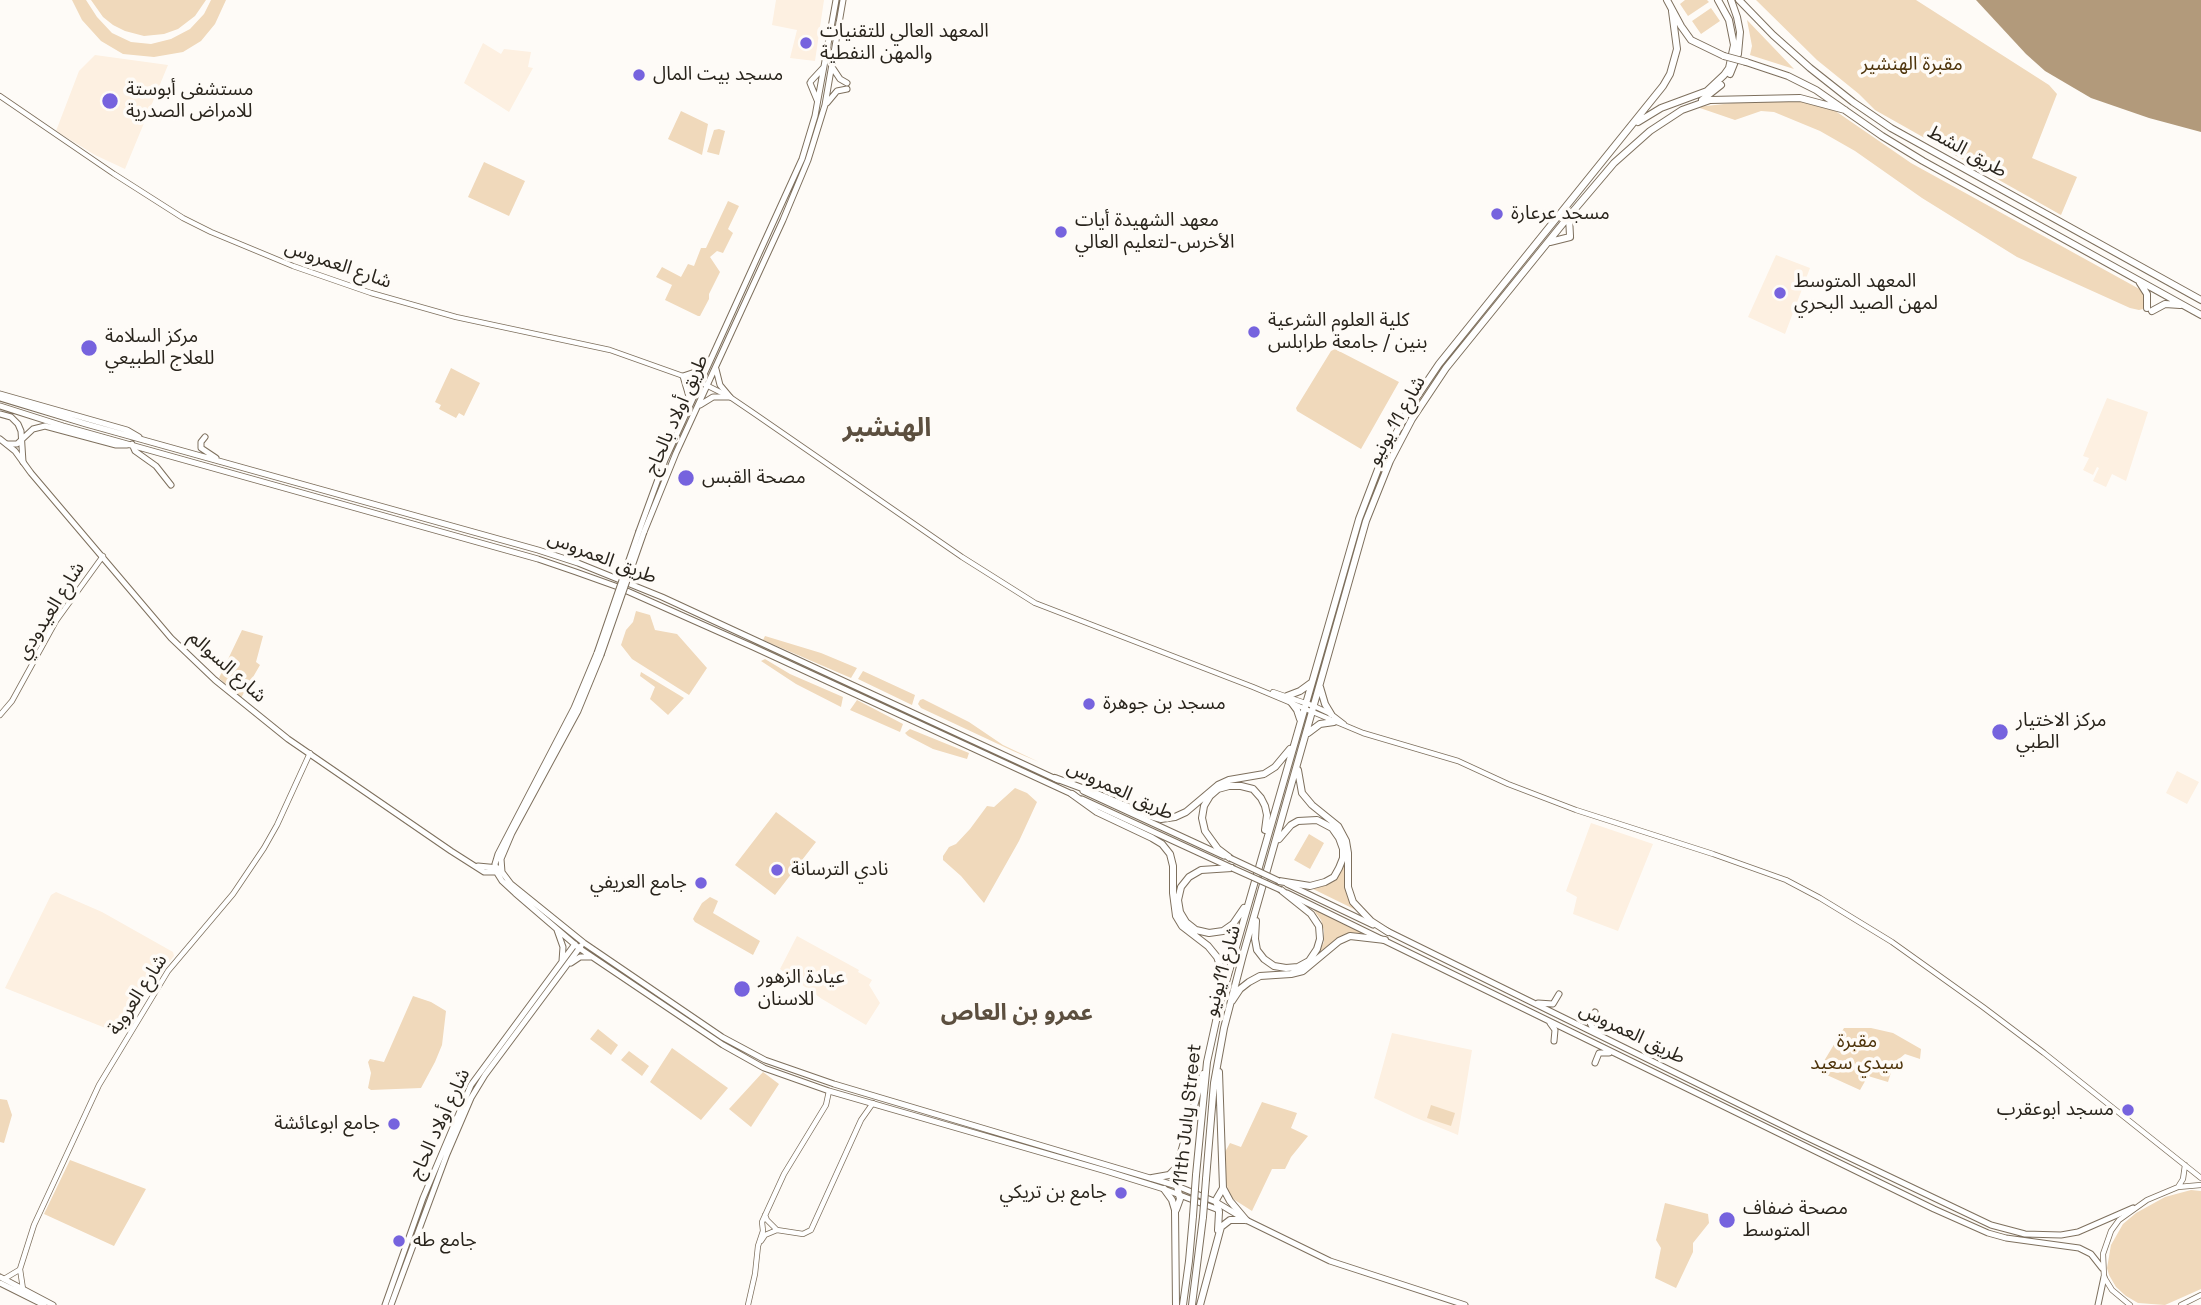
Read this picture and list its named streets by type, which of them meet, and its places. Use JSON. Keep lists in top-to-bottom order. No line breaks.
{"streets":{"highway":["طريق الشط","شارع 11 يونيو","شارع 11يونيو","11th July Street"],"main road":["طريق أولاد بالحاج","طريق العمروس","شارع السوالم","شارع أولاد الحاج"],"street":["شارع العمروس","شارع العيدودي","شارع العروبة"]},"crossings":[["طريق الشط","شارع 11 يونيو"],["شارع العمروس","طريق أولاد بالحاج"],["شارع العمروس","شارع 11 يونيو"],["شارع 11 يونيو","شارع 11يونيو"],["شارع 11 يونيو","11th July Street"],["شارع العيدودي","شارع السوالم"],["شارع السوالم","شارع العروبة"],["شارع 11يونيو","11th July Street"]],"districts":["الهنشير","عمرو بن العاص"],"parks":["مقبرة الهنشير","مقبرة سيدي سعيد"],"places":["المعهد العالي للتقنيات والمهن النفطية","مسجد بيت المال","مستشفى أبوستة للامراض الصدرية","مسجد عرعارة","معهد الشهيدة أيات الأخرس-لتعليم العالي","المعهد المتوسط لمهن الصيد البحري","كلية العلوم الشرعية بنين / جامعة طرابلس","مركز السلامة للعلاج الطبيعي","مصحة القبس","مسجد بن جوهرة","مركز الاختيار الطبي","نادي الترسانة","جامع العريفي","عيادة الزهور للاسنان","مسجد ابوعقرب","جامع ابوعائشة","جامع بن تريكي","مصحة ضفاف المتوسط","جامع طه"]}
